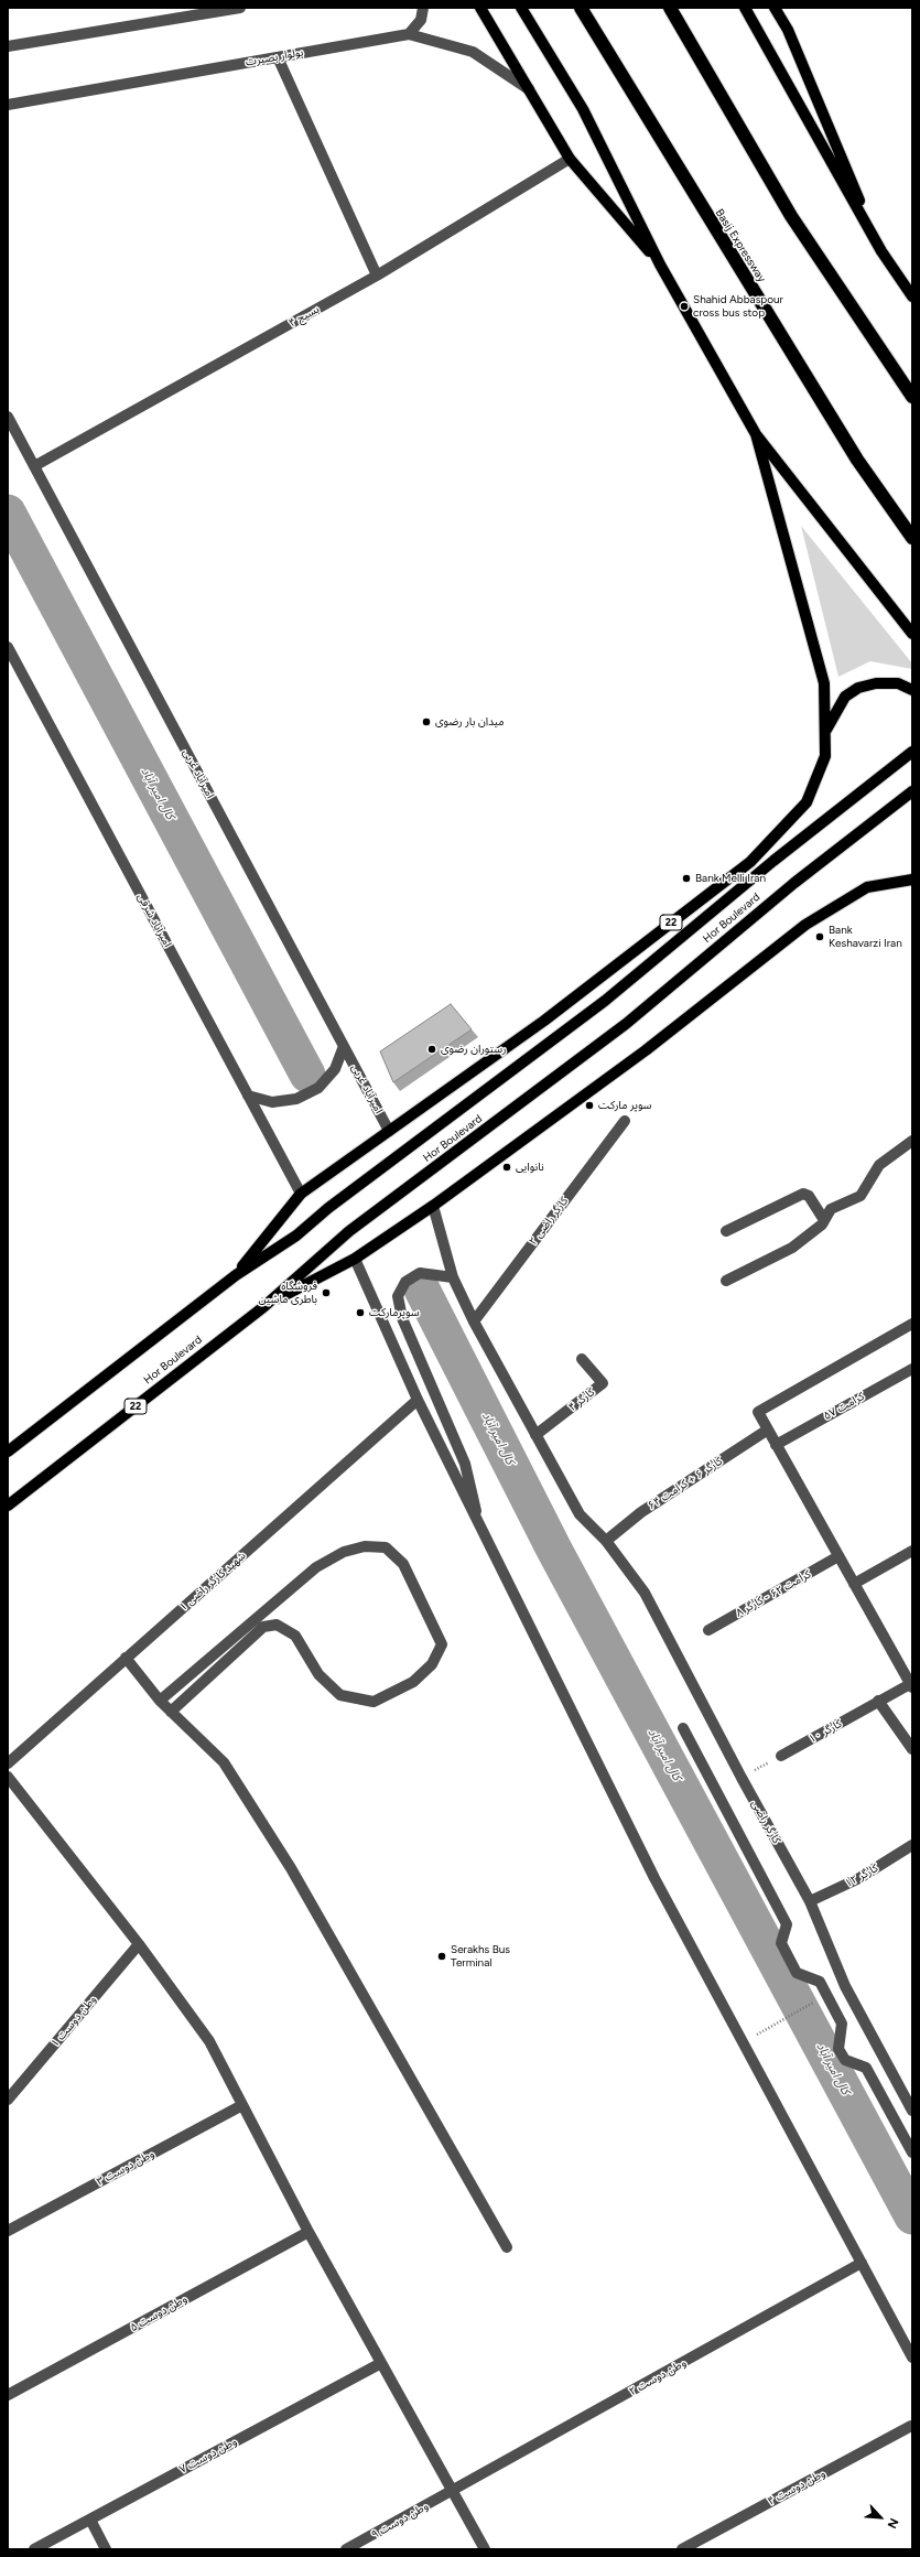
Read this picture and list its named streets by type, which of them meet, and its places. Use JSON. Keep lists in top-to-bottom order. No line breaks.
{"streets":{"highway":["Basij Expressway"],"main road":["Hor Boulevard","22"],"street":["بولوار بصیرت","بسیج ۴","امیرآباد غربی","امیرآباد شرقی","کارگر راضی ۲","کارگر ۴","کرامت ۵۷","کارگر ۶ + کرامت ۶۴","شهید کارگر راضی ۱","کرامت ۶۲ - کارگر ۸","کارگر ۱۰","کارگر راضی","کارگر ۱۲","وطن دوست ۱","وطن دوست ۳","وطن دوست ۵","وطن دوست ۲","وطن دوست ۷","وطن دوست ۴","وطن دوست ۹"]},"crossings":[["بسیج ۴","امیرآباد غربی"],["امیرآباد غربی","22"],["Hor Boulevard","22"],["امیرآباد شرقی","22"],["22","کارگر راضی"],["کارگر راضی ۲","کارگر راضی"],["کارگر ۴","کارگر راضی"],["کارگر ۶ + کرامت ۶۴","کارگر راضی"],["کارگر راضی","کارگر ۱۲"],["وطن دوست ۲","وطن دوست ۹"]],"water":["کال امیر آباد"],"places":["Shahid Abbaspour cross bus stop","میدان بار رضوی","Bank Melli Iran","Bank Keshavarzi Iran","رستوران رضوی","سوپر مارکت","نانوایی","فروشگاه باطری ماشین","سوپرمارکت","Serakhs Bus Terminal"],"north":"bottom right"}
